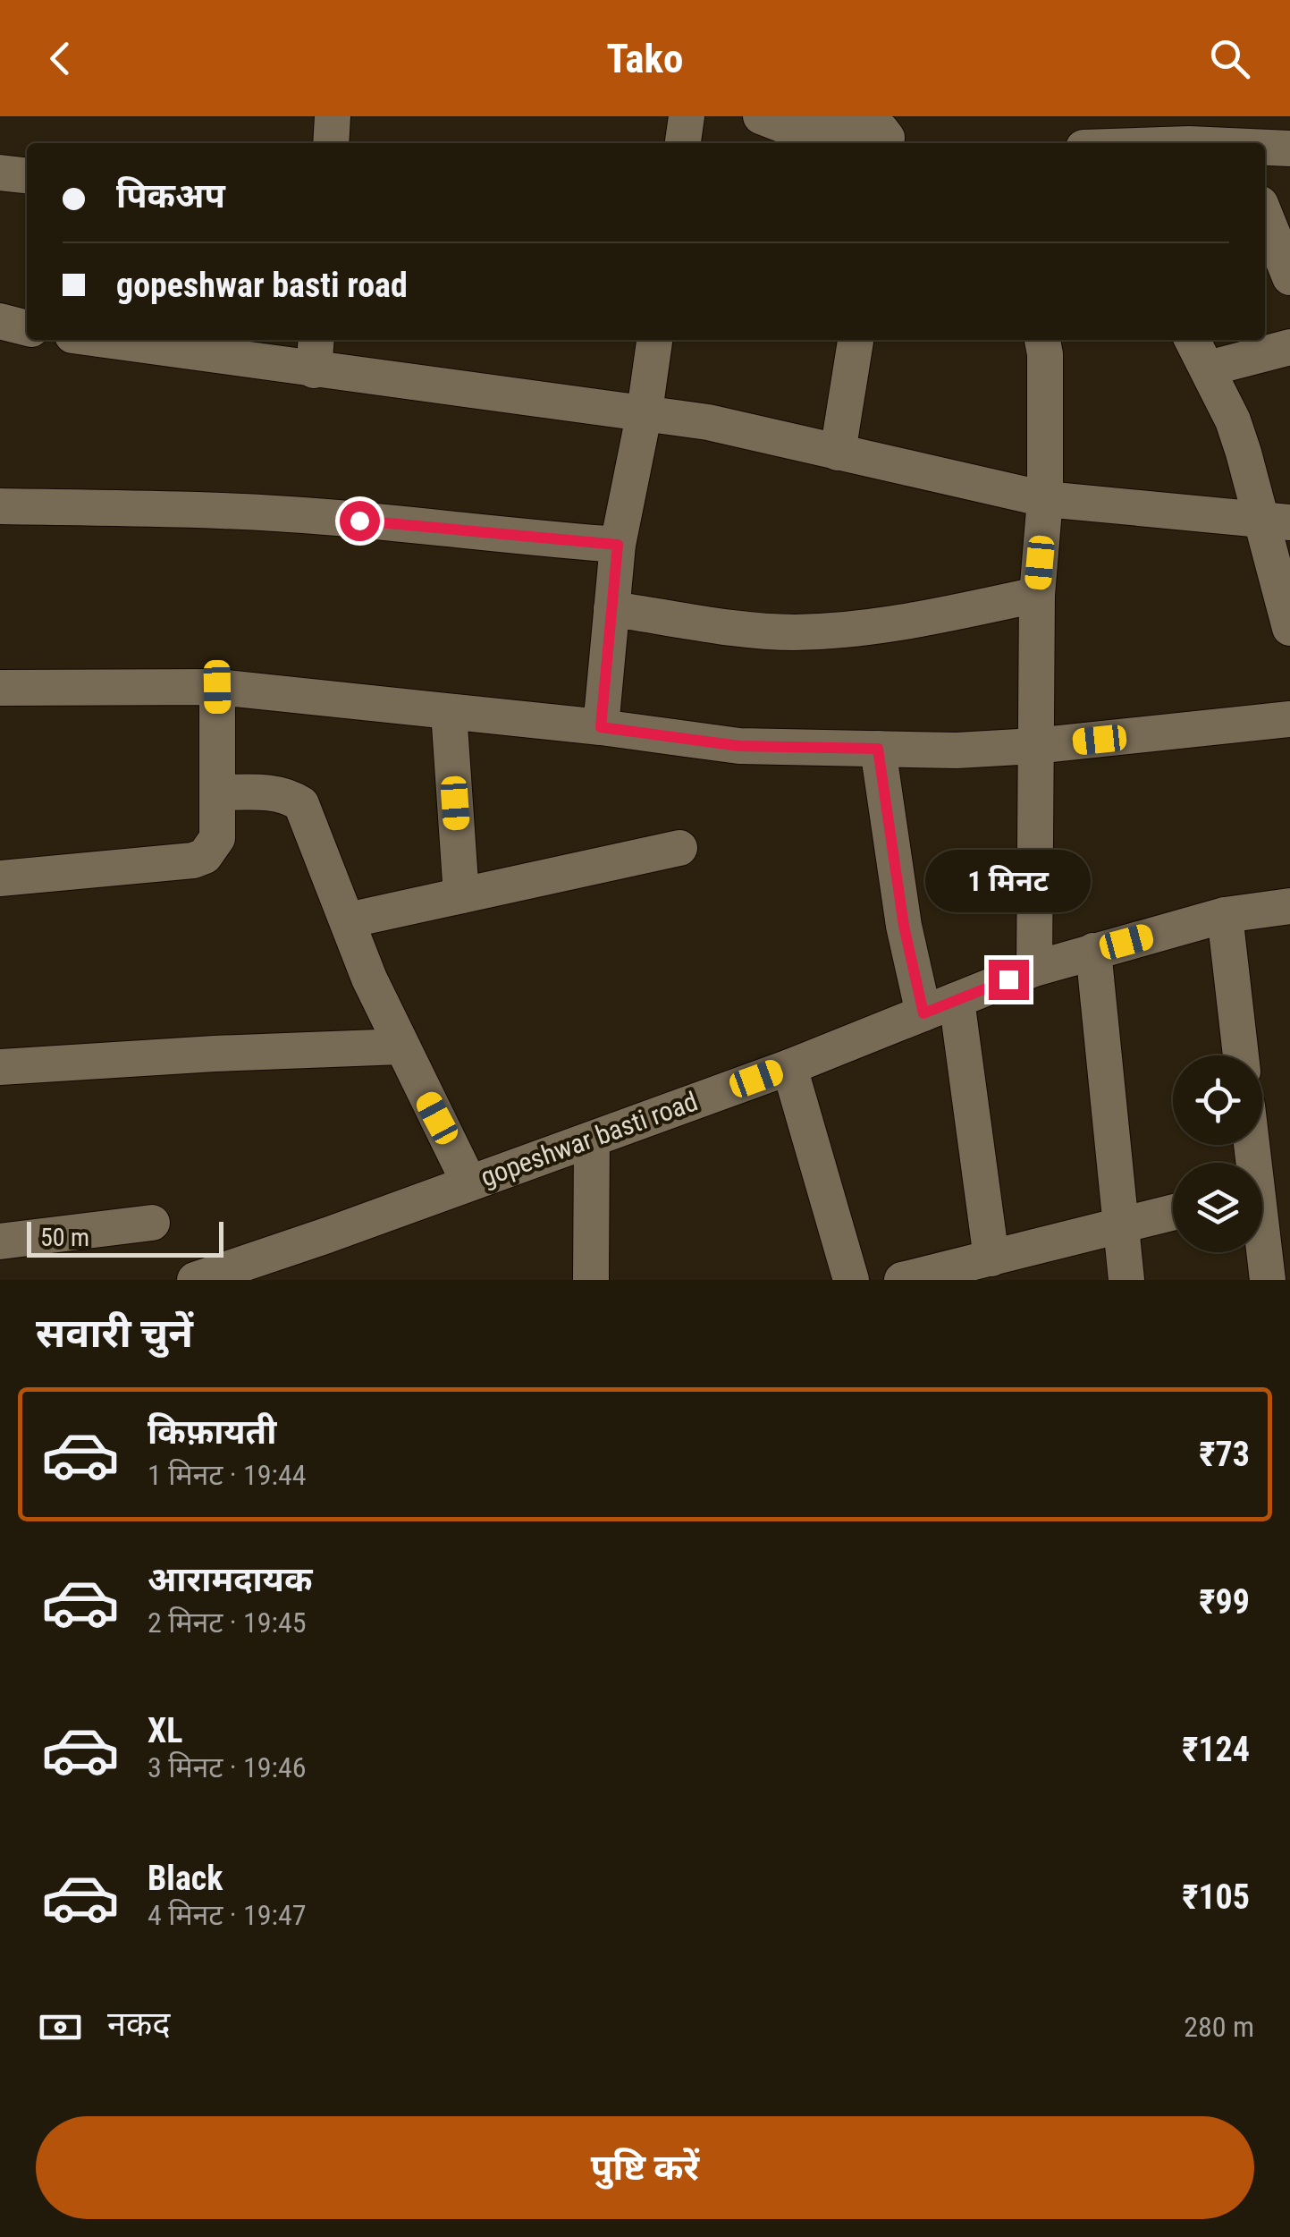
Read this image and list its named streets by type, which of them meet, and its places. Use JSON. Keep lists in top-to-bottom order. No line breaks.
{"streets":{"street":["gopeshwar basti road"]},"scale_bar":"50 m","page":{"header":"Tako","banner":["पिकअप","gopeshwar basti road"],"bubble":"1 मिनट","scale":"50 m","heading":"सवारी चुनें","list":[{"name":"किफ़ायती","note":"1 मिनट · 19:44","value":"₹73"},{"name":"आरामदायक","note":"2 मिनट · 19:45","value":"₹99"},{"name":"XL","note":"3 मिनट · 19:46","value":"₹124"},{"name":"Black","note":"4 मिनट · 19:47","value":"₹105"}],"pay":["नकद","280 m"],"buttons":"पुष्टि करें"}}
